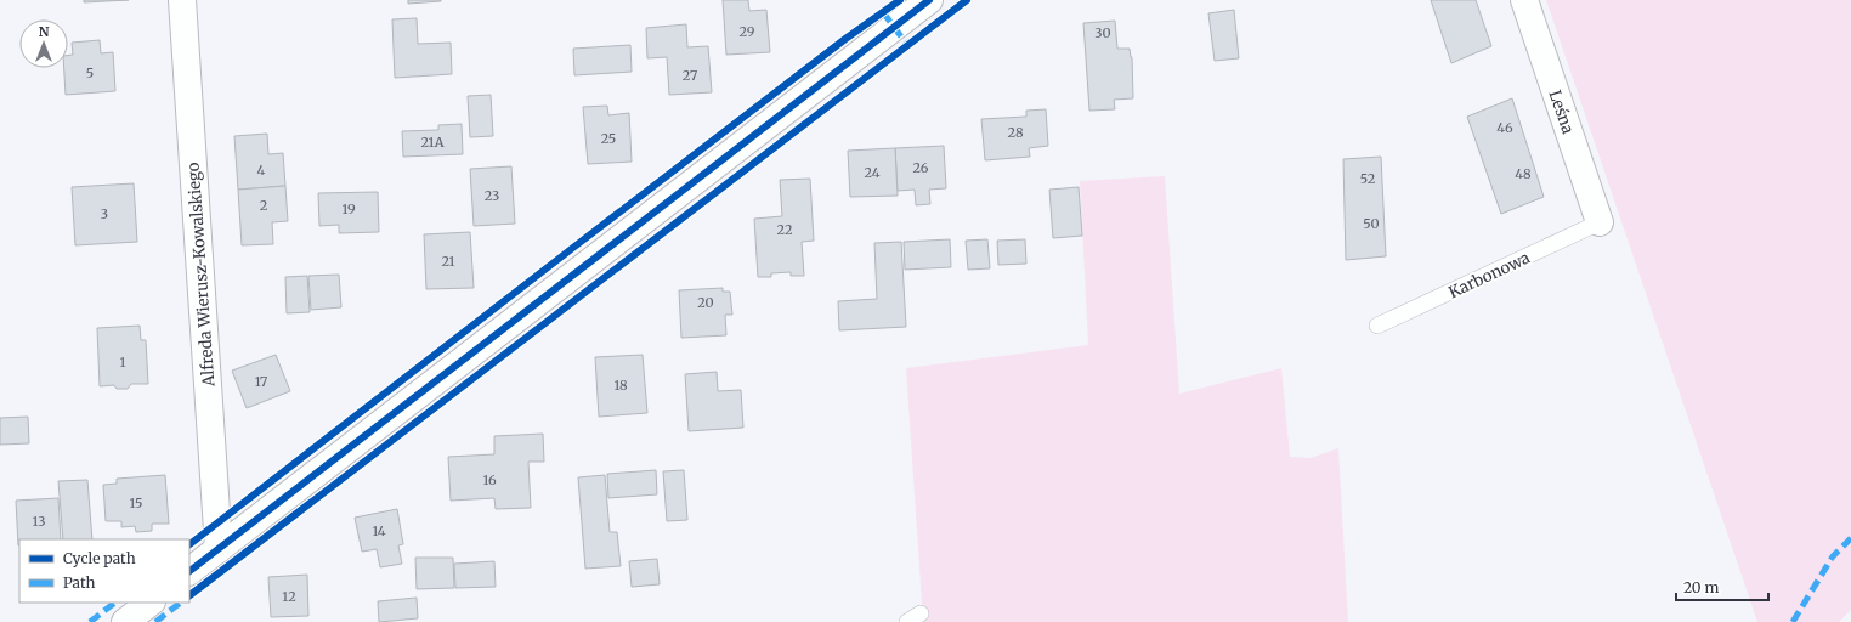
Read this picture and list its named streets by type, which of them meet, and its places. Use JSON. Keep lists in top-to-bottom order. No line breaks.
{"streets":{"street":["Leśna","Alfreda Wierusz-Kowalskiego"],"lane":["Karbonowa"]},"crossings":[["Leśna","Karbonowa"]],"house_numbers":["29","30","5","27","46","28","25","21A","26","4","24","48","52","23","2","19","3","50","22","21","20","1","17","18","16","15","13","14","12"],"legend":["Cycle path","Path"],"scale_bar":"20 m","north":"top"}
